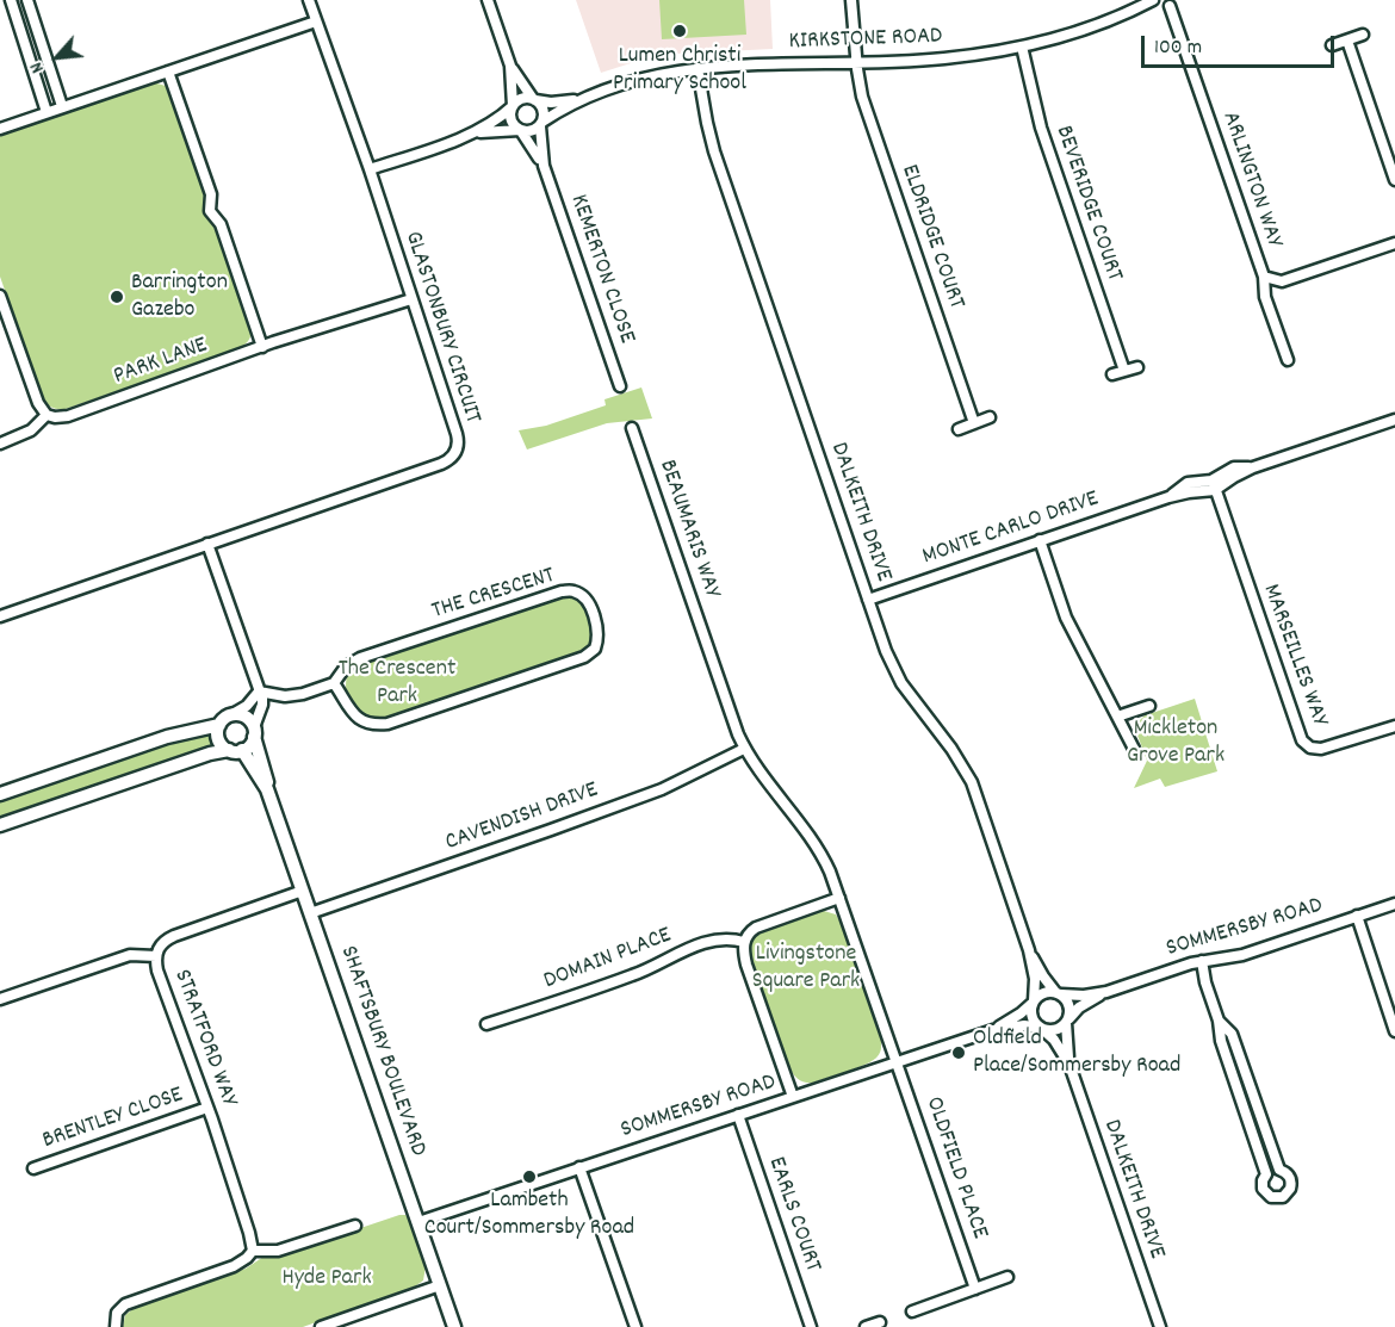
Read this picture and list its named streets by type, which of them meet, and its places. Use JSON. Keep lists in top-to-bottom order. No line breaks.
{"streets":{"street":["KIRKSTONE ROAD","ARLINGTON WAY","BEVERIDGE COURT","ELDRIDGE COURT","KEMERTON CLOSE","GLASTONBURY CIRCUIT","PARK LANE","DALKEITH DRIVE","BEAUMARIS WAY","MONTE CARLO DRIVE","THE CRESCENT","MARSEILLES WAY","CAVENDISH DRIVE","SOMMERSBY ROAD","DOMAIN PLACE","STRATFORD WAY","SHAFTSBURY BOULEVARD","BRENTLEY CLOSE","OLDFIELD PLACE","EARLS COURT"]},"crossings":[["KIRKSTONE ROAD","BEVERIDGE COURT"],["KIRKSTONE ROAD","ELDRIDGE COURT"],["KIRKSTONE ROAD","KEMERTON CLOSE"],["KIRKSTONE ROAD","DALKEITH DRIVE"],["GLASTONBURY CIRCUIT","PARK LANE"],["DALKEITH DRIVE","MONTE CARLO DRIVE"],["DALKEITH DRIVE","SOMMERSBY ROAD"],["BEAUMARIS WAY","CAVENDISH DRIVE"],["BEAUMARIS WAY","OLDFIELD PLACE"],["MONTE CARLO DRIVE","MARSEILLES WAY"],["CAVENDISH DRIVE","SHAFTSBURY BOULEVARD"],["SOMMERSBY ROAD","SHAFTSBURY BOULEVARD"],["SOMMERSBY ROAD","OLDFIELD PLACE"],["SOMMERSBY ROAD","EARLS COURT"],["STRATFORD WAY","SHAFTSBURY BOULEVARD"],["STRATFORD WAY","BRENTLEY CLOSE"]],"parks":["The Crescent Park","Mickleton Grove Park","Livingstone Square Park","Hyde Park"],"places":["Lumen Christi Primary School","Barrington Gazebo","Oldfield Place/Sommersby Road","Lambeth Court/Sommersby Road"],"scale_bar":"100 m","north":"bottom left"}
